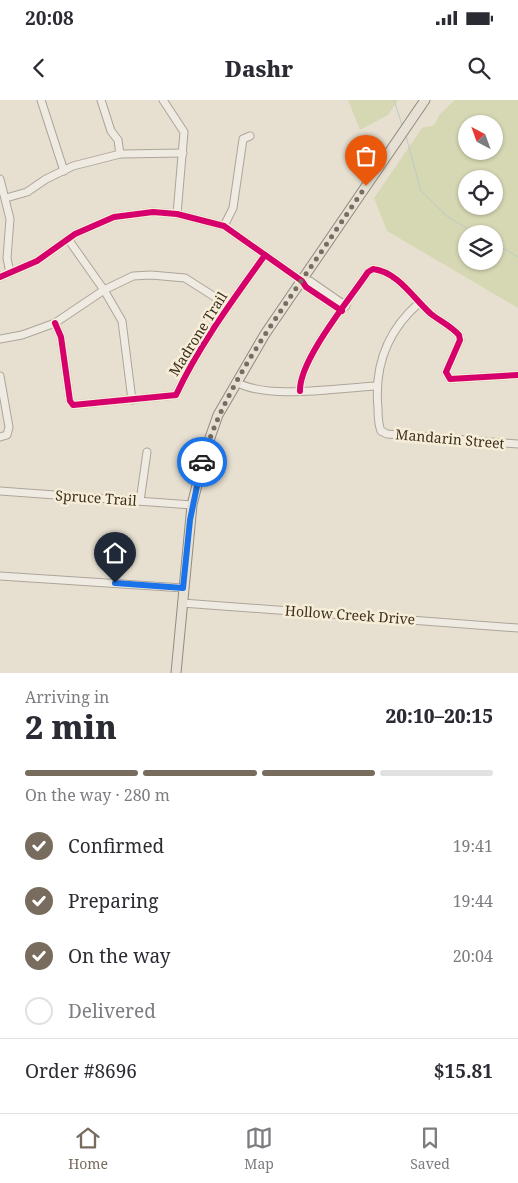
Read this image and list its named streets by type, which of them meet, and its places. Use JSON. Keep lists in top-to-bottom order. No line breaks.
{"streets":{"street":["Madrone Trail","Mandarin Street","Spruce Trail","Hollow Creek Drive"]},"north":"top left","page":{"status":"20:08","header":"Dashr","heading":["2 min","Arriving in","20:10–20:15"],"panel":["Order #8696","$15.81"],"bar":"On the way · 280 m","list":[["Confirmed","19:41"],["Preparing","19:44"],["On the way","20:04"],"Delivered"],"tabs":["Home","Map","Saved"]}}
